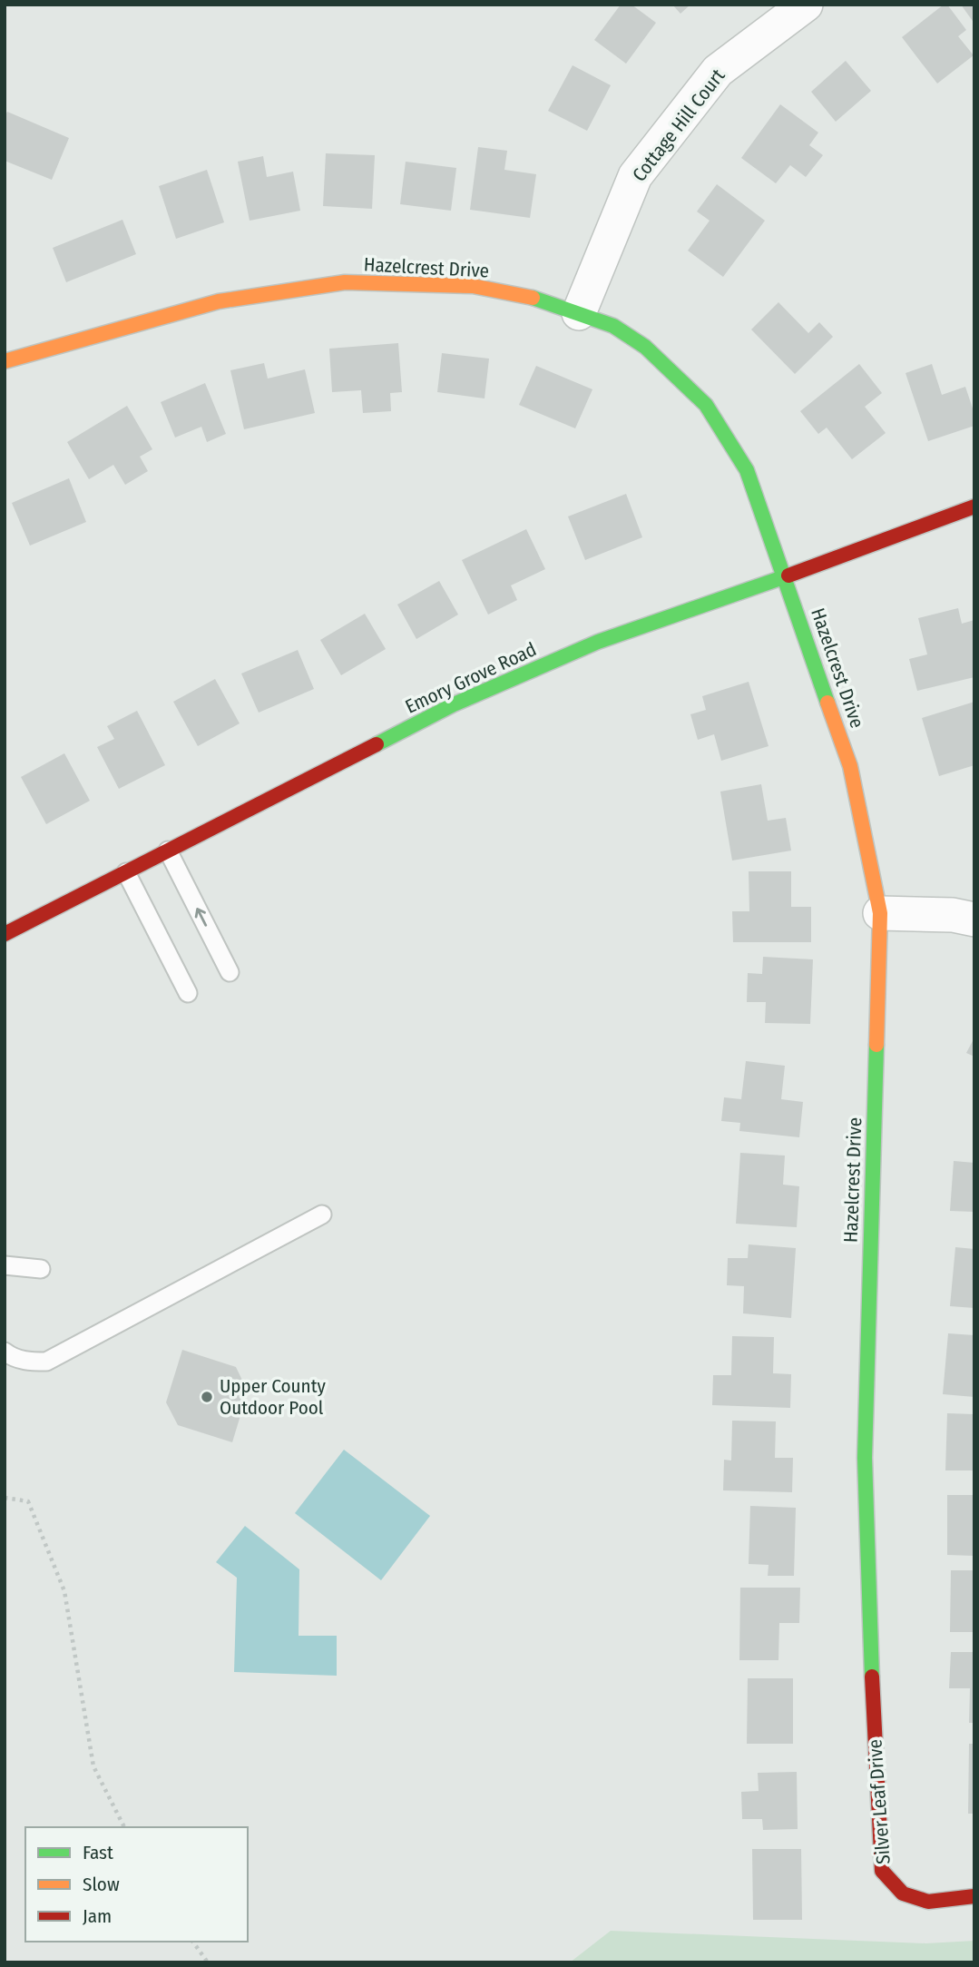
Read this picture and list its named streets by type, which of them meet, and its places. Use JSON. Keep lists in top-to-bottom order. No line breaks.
{"streets":{"street":["Cottage Hill Court","Hazelcrest Drive","Emory Grove Road","Silver Leaf Drive"]},"crossings":[["Cottage Hill Court","Hazelcrest Drive"],["Hazelcrest Drive","Emory Grove Road"],["Hazelcrest Drive","Silver Leaf Drive"]],"places":["Upper County Outdoor Pool"],"legend":["Fast","Slow","Jam"]}
